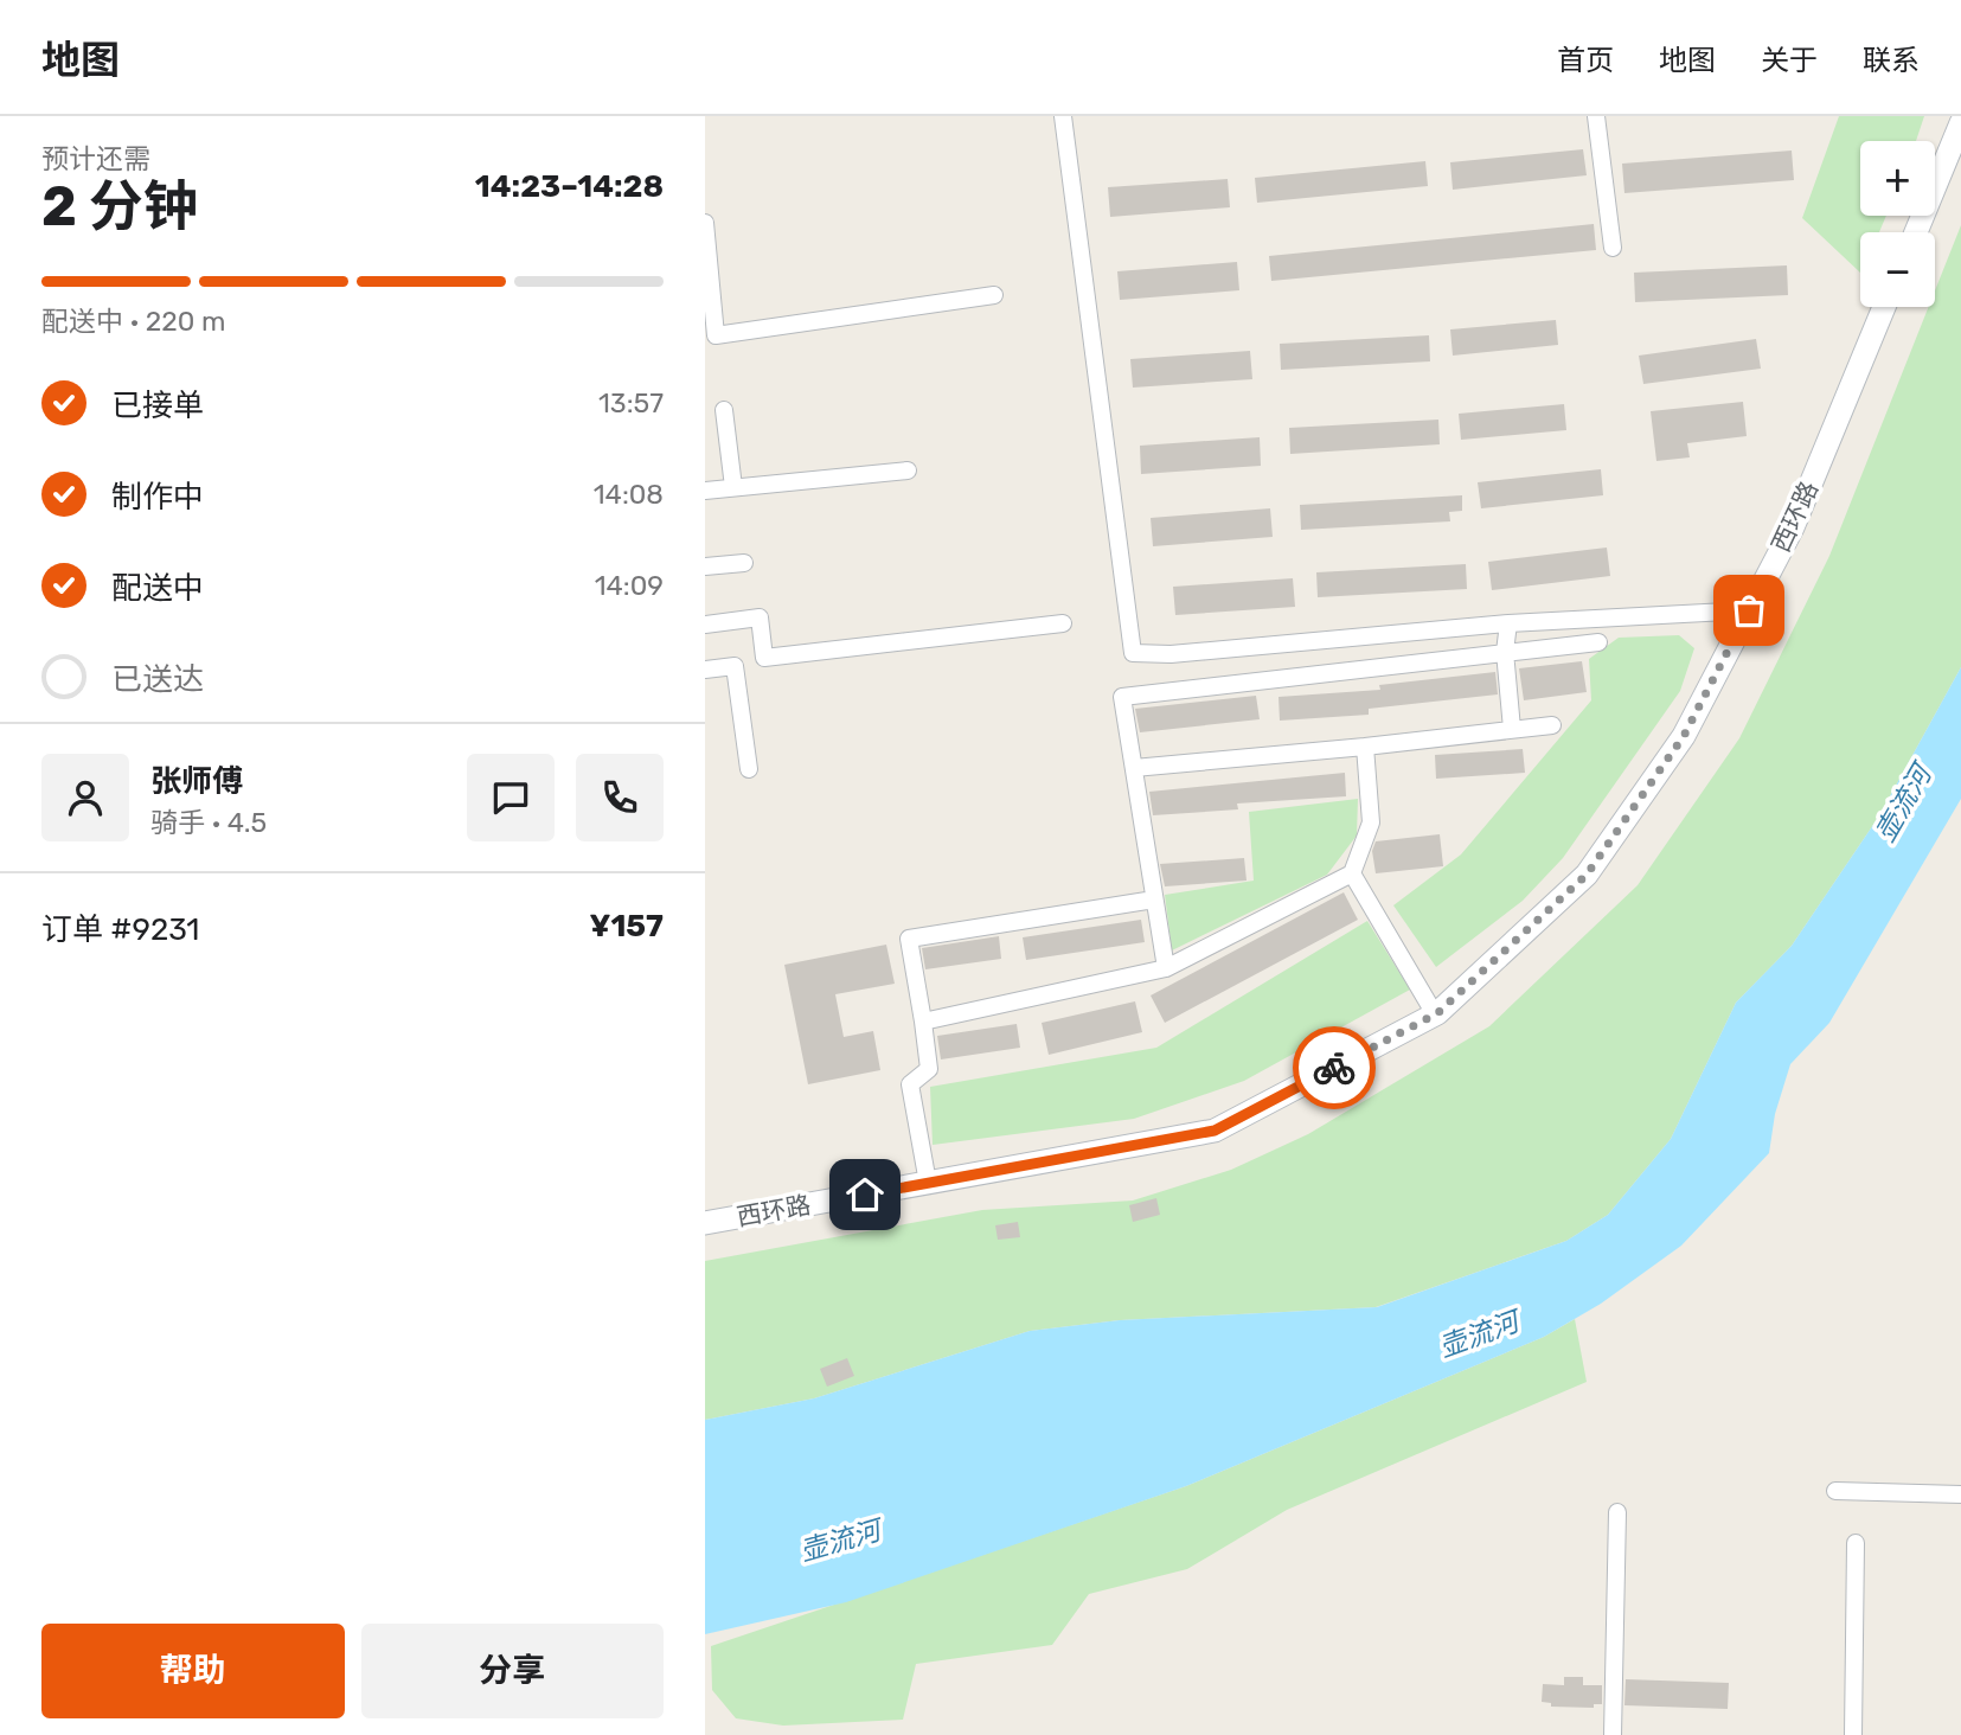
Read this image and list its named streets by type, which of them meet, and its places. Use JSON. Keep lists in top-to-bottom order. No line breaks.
{"streets":{"main road":["西环路"]},"water":["壶流河"],"page":{"header":"地图","nav":["首页","地图","关于","联系"],"heading":["2 分钟","预计还需","14:23–14:28"],"panel":["张师傅","骑手 · 4.5","订单 #9231","¥157"],"map_buttons":["+","−"],"bar":"配送中 · 220 m","list":[["已接单","13:57"],["制作中","14:08"],["配送中","14:09"],"已送达"],"buttons":["帮助","分享"]}}
